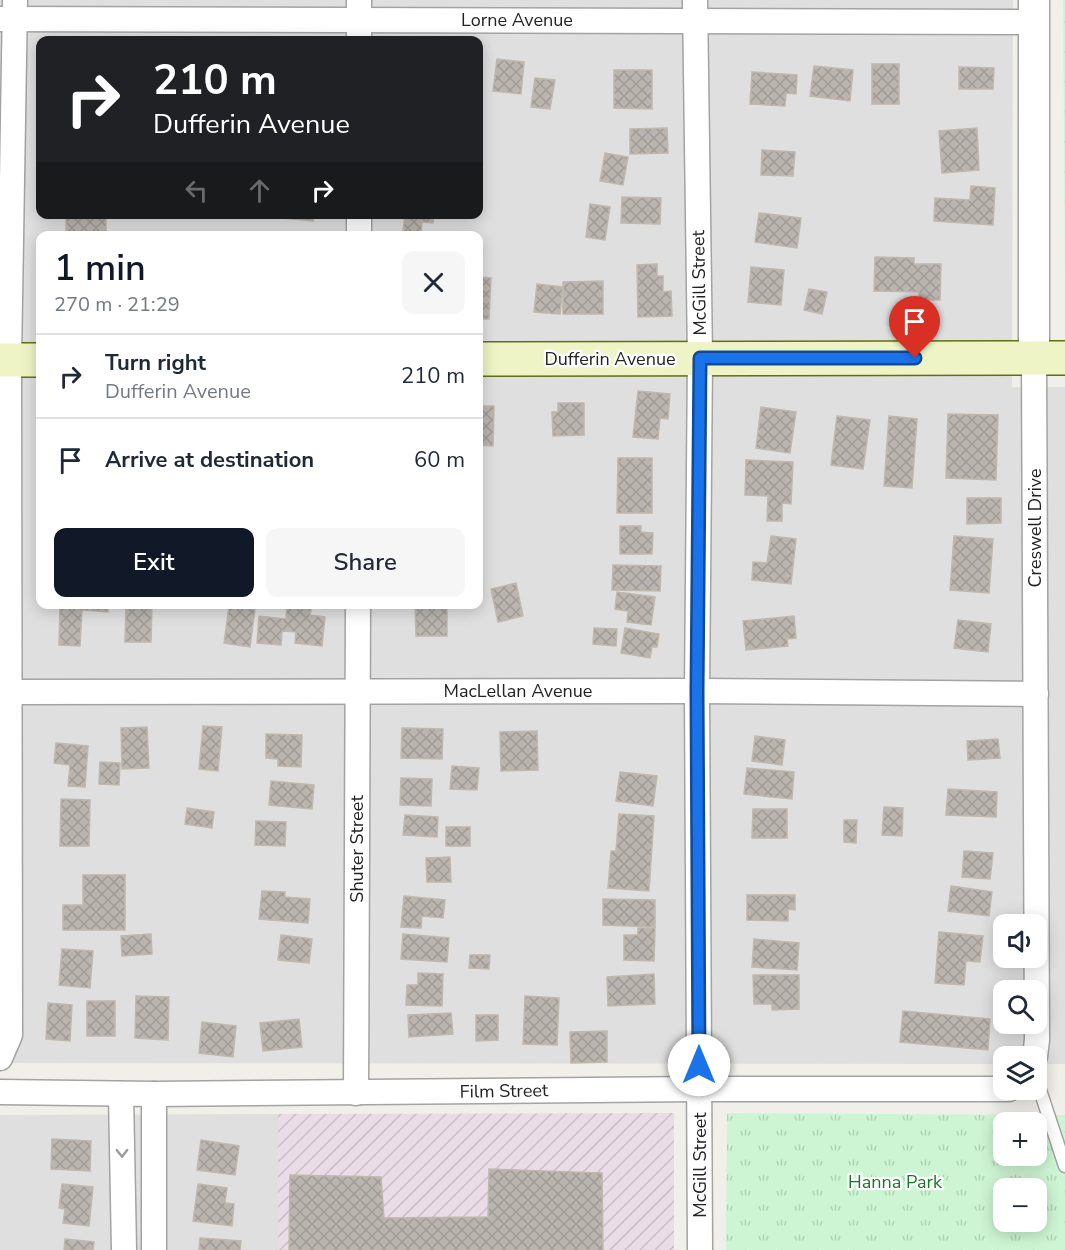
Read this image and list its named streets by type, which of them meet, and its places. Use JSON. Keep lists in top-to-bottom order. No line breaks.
{"streets":{"main road":["Dufferin Avenue"],"street":["Lorne Avenue","McGill Street","Creswell Drive","MacLellan Avenue","Shuter Street","Film Street"]},"crossings":[["Lorne Avenue","McGill Street"],["Lorne Avenue","Creswell Drive"],["McGill Street","Dufferin Avenue"],["McGill Street","MacLellan Avenue"],["McGill Street","Film Street"],["Dufferin Avenue","Creswell Drive"],["Creswell Drive","MacLellan Avenue"],["MacLellan Avenue","Shuter Street"],["Shuter Street","Film Street"]],"parks":["Hanna Park"],"page":{"turn":["210 m","Dufferin Avenue"],"heading":["1 min","270 m · 21:29"],"list":[{"name":"Turn right","note":"Dufferin Avenue","value":"210 m"},{"name":"Arrive at destination","value":"60 m"}],"buttons":["Exit","Share"],"map_buttons":["+","−"]}}
